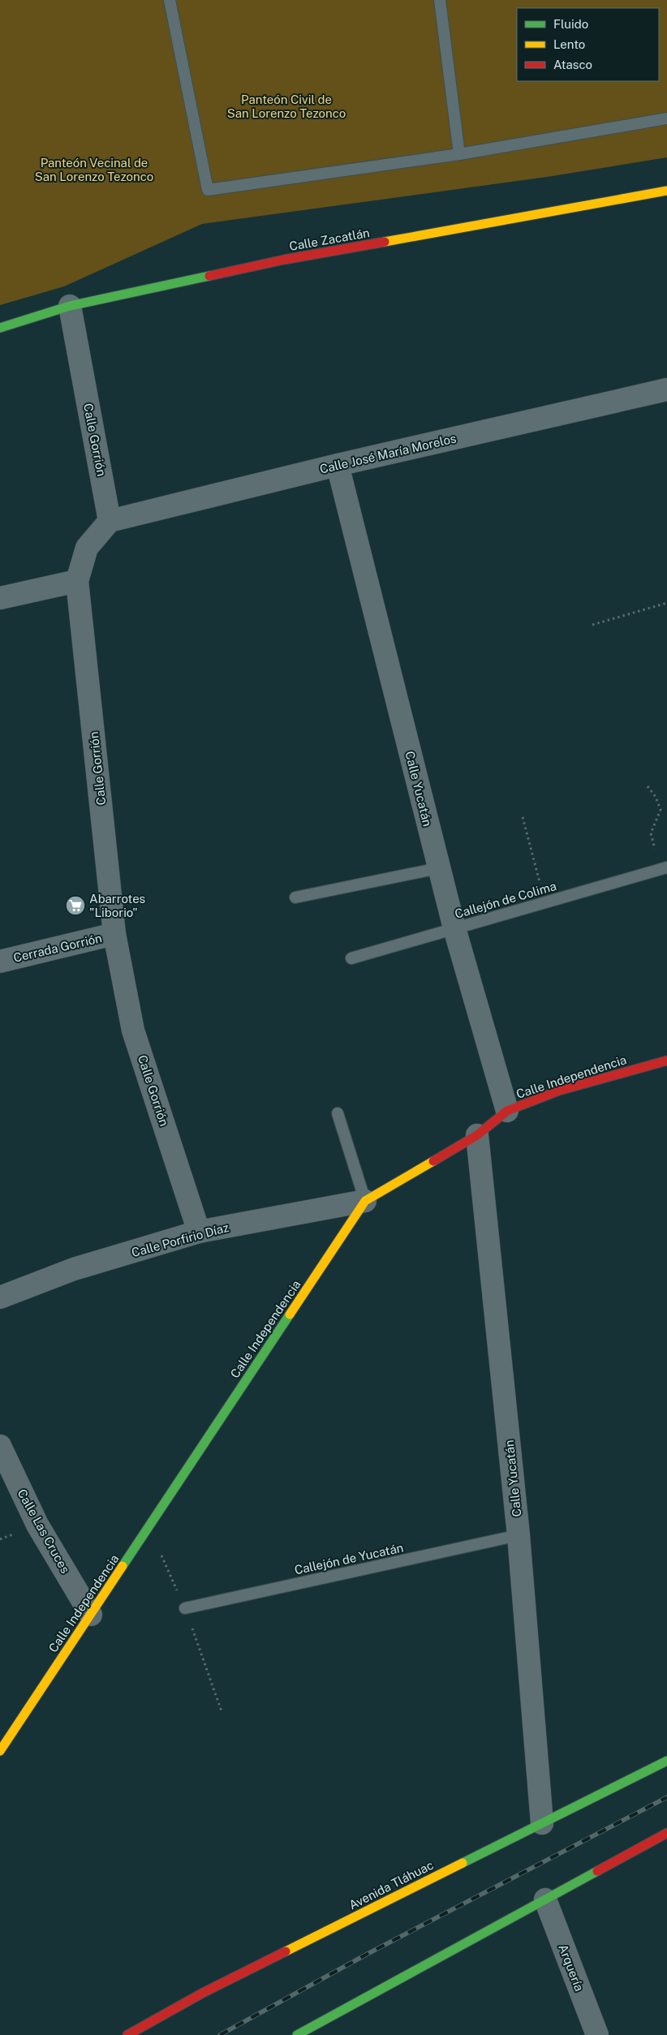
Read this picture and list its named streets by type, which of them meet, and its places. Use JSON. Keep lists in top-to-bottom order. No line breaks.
{"streets":{"street":["Calle Zacatlán","Calle Gorrión","Calle José María Morelos","Calle Yucatán","Cerrada Gorrión","Calle Independencia","Calle Porfirio Díaz","Calle Las Cruces","Avenida Tláhuac","Arquería"],"lane":["Callejón de Colima","Callejón de Yucatán"]},"crossings":[["Calle Zacatlán","Calle Gorrión"],["Calle Gorrión","Calle José María Morelos"],["Calle Gorrión","Cerrada Gorrión"],["Calle Gorrión","Calle Porfirio Díaz"],["Calle José María Morelos","Calle Yucatán"],["Calle Yucatán","Callejón de Colima"],["Calle Yucatán","Calle Independencia"],["Calle Yucatán","Callejón de Yucatán"],["Calle Yucatán","Avenida Tláhuac"],["Calle Independencia","Calle Porfirio Díaz"],["Calle Independencia","Calle Las Cruces"]],"parks":["Panteón Civil de San Lorenzo Tezonco","Panteón Vecinal de San Lorenzo Tezonco"],"places":{"supermarket":["Abarrotes \"Liborio\""]},"legend":["Fluido","Lento","Atasco"]}
